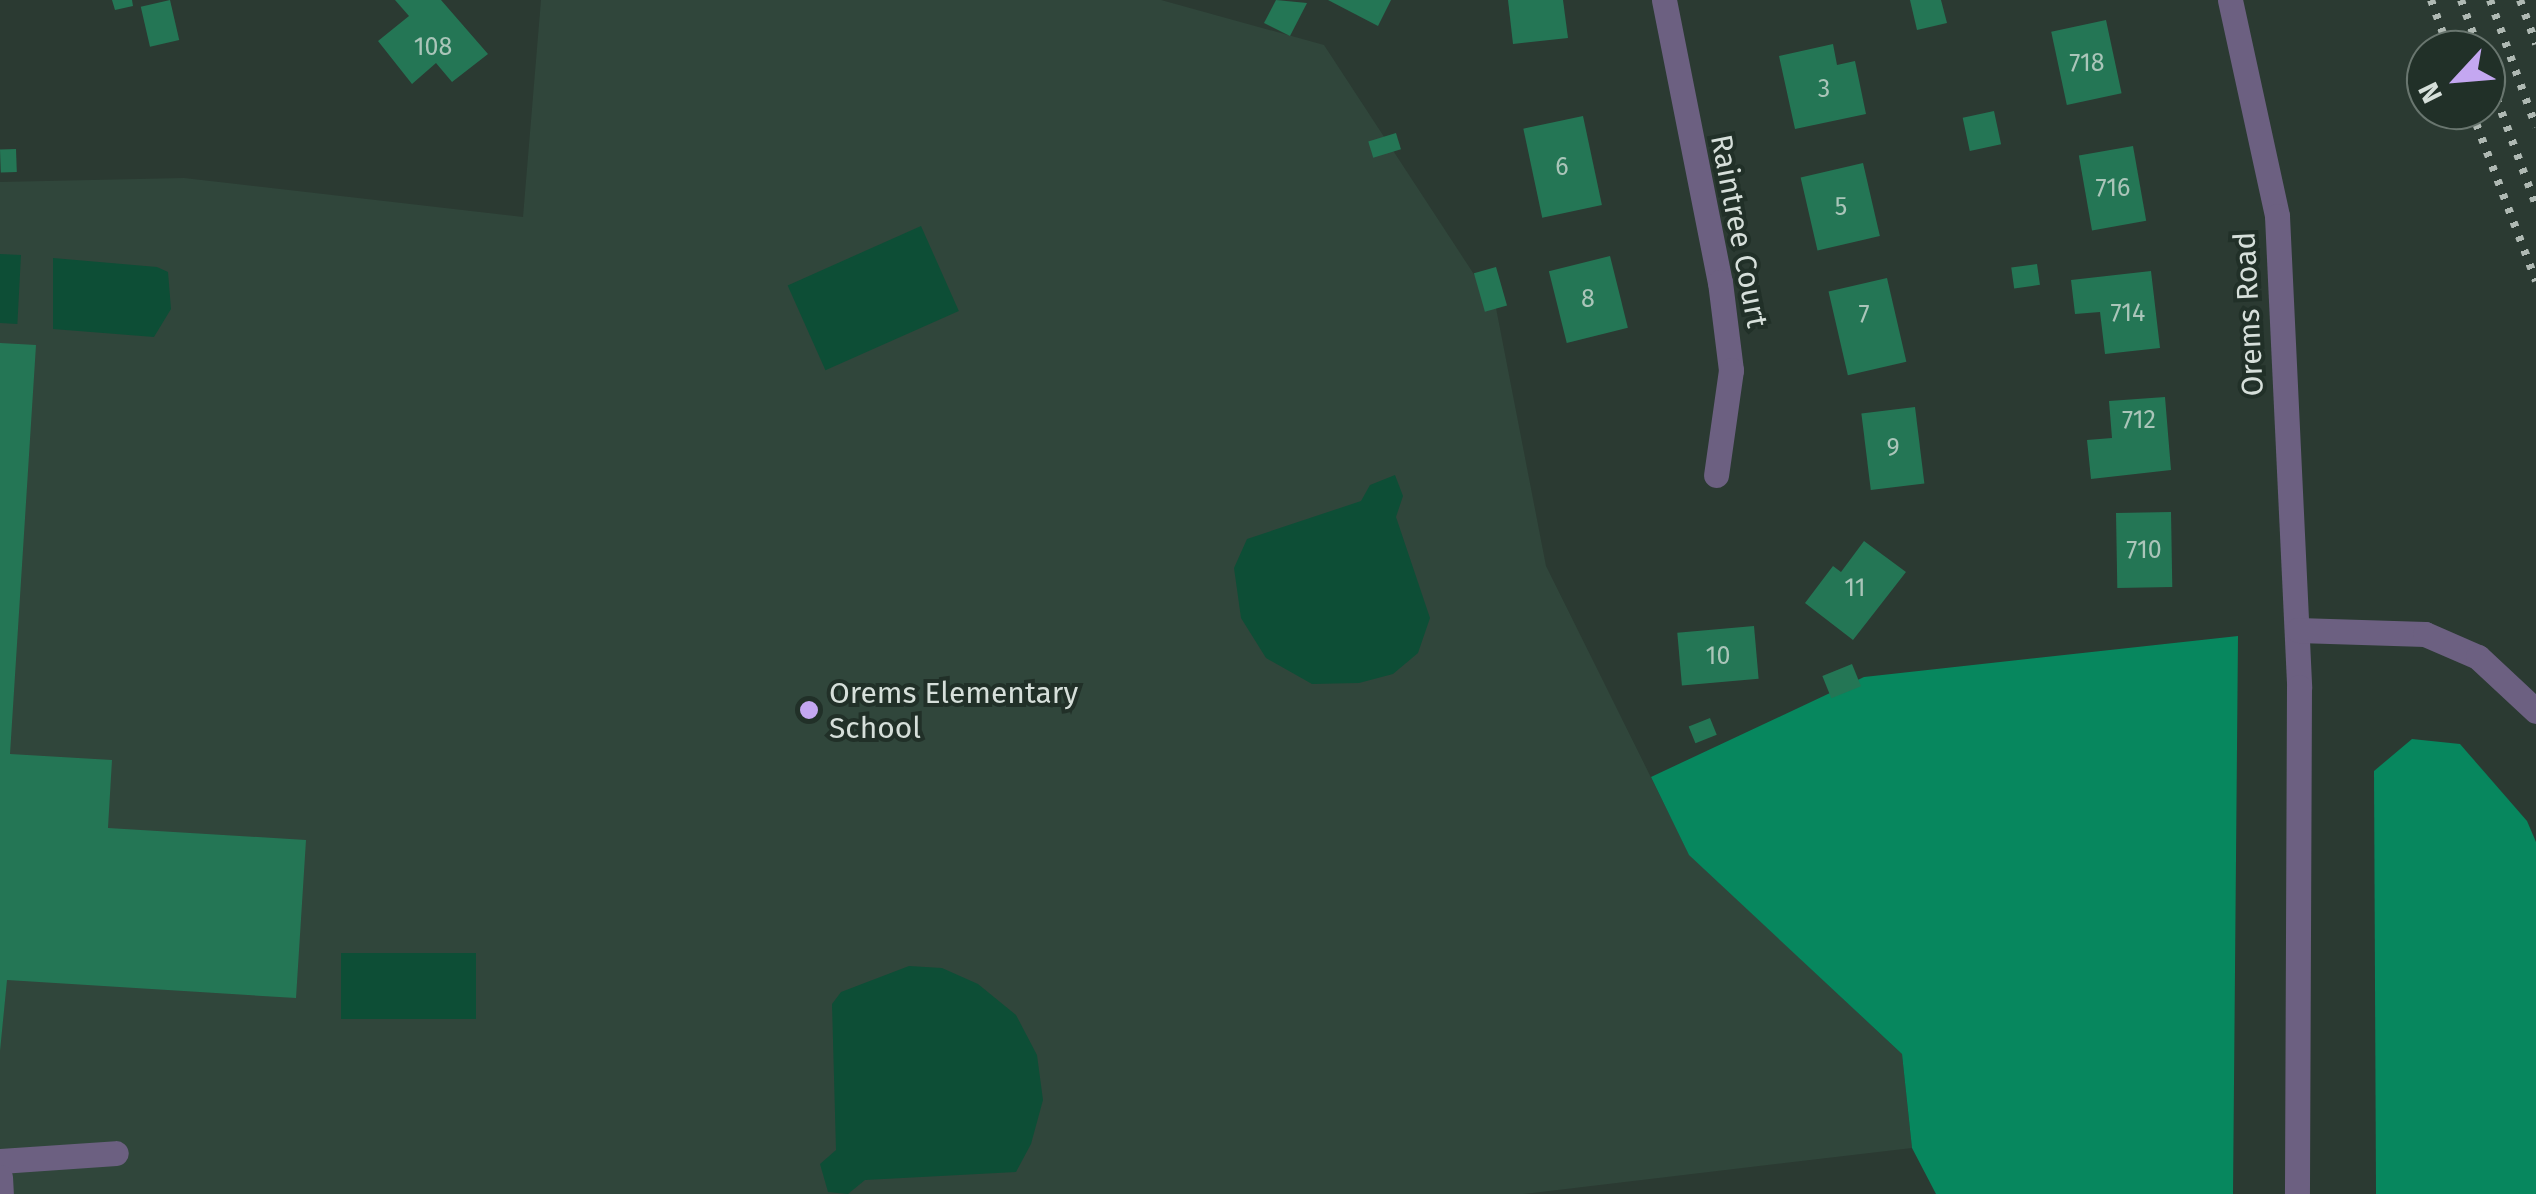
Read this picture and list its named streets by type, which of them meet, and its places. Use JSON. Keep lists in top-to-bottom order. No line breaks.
{"streets":{"street":["Raintree Court","Orems Road"]},"places":["Orems Elementary School"],"house_numbers":["108","718","3","6","716","5","8","714","7","712","9","710","11","10"],"north":"bottom left"}
